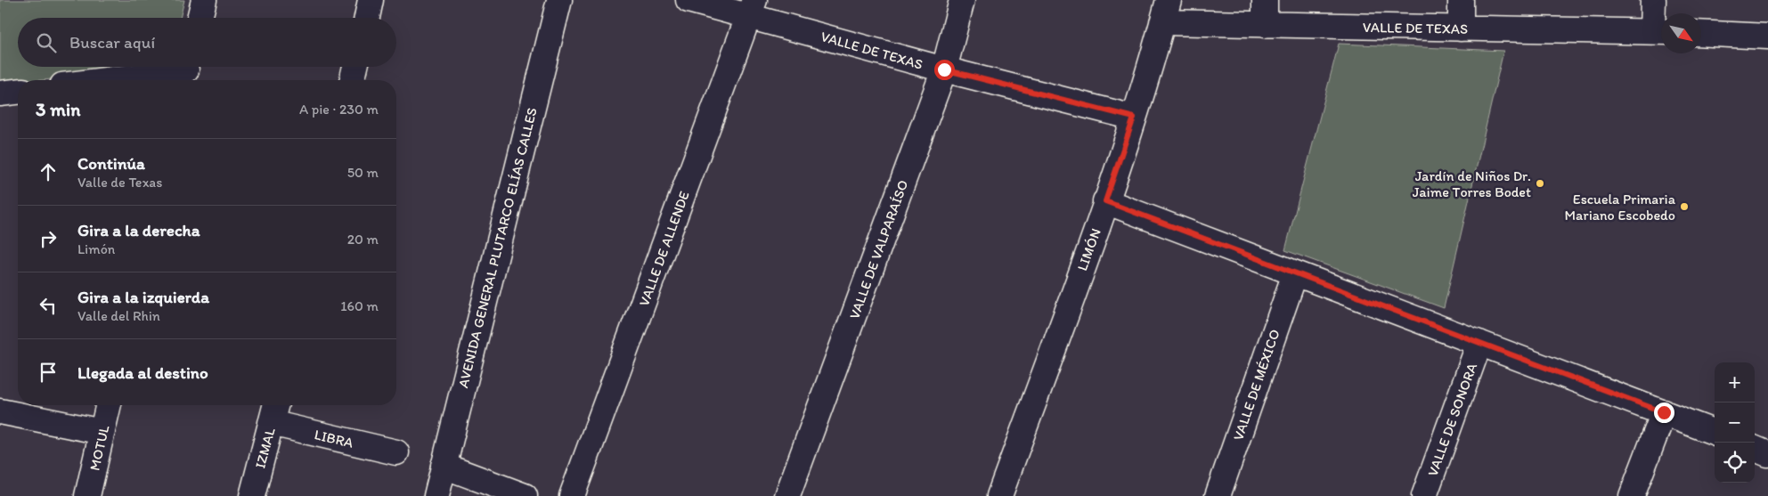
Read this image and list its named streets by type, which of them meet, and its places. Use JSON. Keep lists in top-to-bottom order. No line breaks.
{"streets":{"street":["VALLE DE TEXAS","AVENIDA GENERAL PLUTARCO ELÍAS CALLES","VALLE DE ALLENDE","VALLE DE VALPARAÍSO","LIMÓN","VALLE DE MÉXICO","VALLE DE SONORA","LIBRA","MOTUL","IZMAL"]},"crossings":[["VALLE DE TEXAS","VALLE DE ALLENDE"],["VALLE DE TEXAS","VALLE DE VALPARAÍSO"],["VALLE DE TEXAS","LIMÓN"],["LIBRA","IZMAL"]],"places":["Jardín de Niños Dr. Jaime Torres Bodet","Escuela Primaria Mariano Escobedo"],"north":"bottom right","page":{"search":"Buscar aquí","heading":["3 min","A pie · 230 m"],"list":[["Continúa","Valle de Texas","50 m"],["Gira a la derecha","Limón","20 m"],["Gira a la izquierda","Valle del Rhin","160 m"],"Llegada al destino"],"map_buttons":["+","−"]}}
